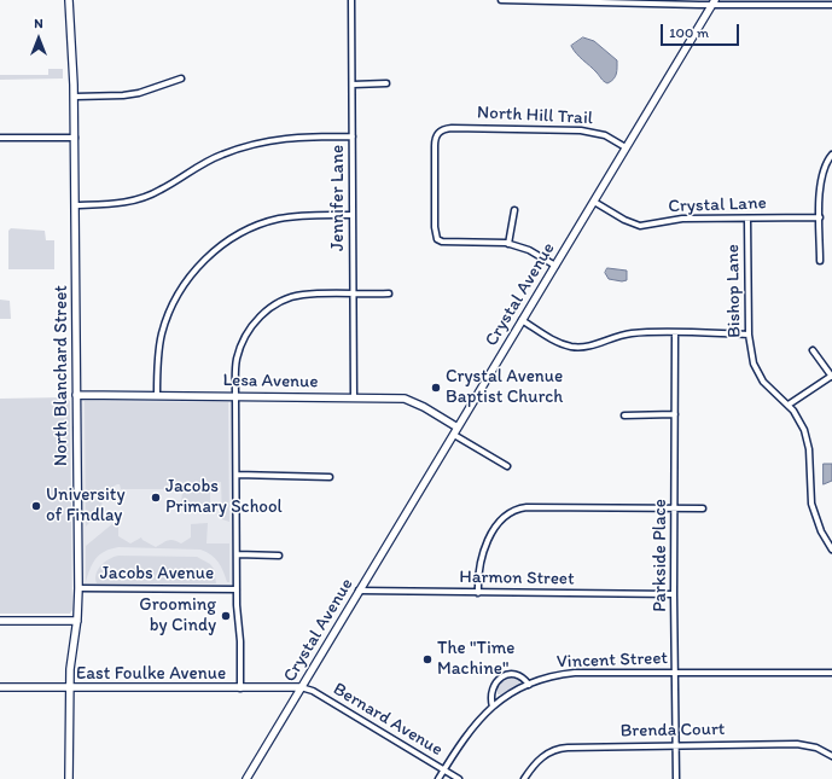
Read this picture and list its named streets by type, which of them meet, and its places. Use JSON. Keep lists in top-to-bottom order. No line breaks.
{"streets":{"street":["North Hill Trail","Jennifer Lane","Crystal Lane","Bishop Lane","Crystal Avenue","North Blanchard Street","Lesa Avenue","Parkside Place","Jacobs Avenue","Harmon Street","Vincent Street","East Foulke Avenue","Bernard Avenue","Brenda Court"]},"crossings":[["North Hill Trail","Crystal Avenue"],["Jennifer Lane","Lesa Avenue"],["Crystal Lane","Bishop Lane"],["Crystal Lane","Crystal Avenue"],["Crystal Avenue","Lesa Avenue"],["Crystal Avenue","Harmon Street"],["Crystal Avenue","East Foulke Avenue"],["Crystal Avenue","Bernard Avenue"],["North Blanchard Street","Lesa Avenue"],["North Blanchard Street","Jacobs Avenue"],["North Blanchard Street","East Foulke Avenue"],["Parkside Place","Harmon Street"],["Parkside Place","Vincent Street"],["Parkside Place","Brenda Court"],["Vincent Street","Bernard Avenue"],["East Foulke Avenue","Bernard Avenue"]],"places":["Crystal Avenue Baptist Church","Jacobs Primary School","University of Findlay","Grooming by Cindy","The \"Time Machine\""],"scale_bar":"100 m","north":"top"}
